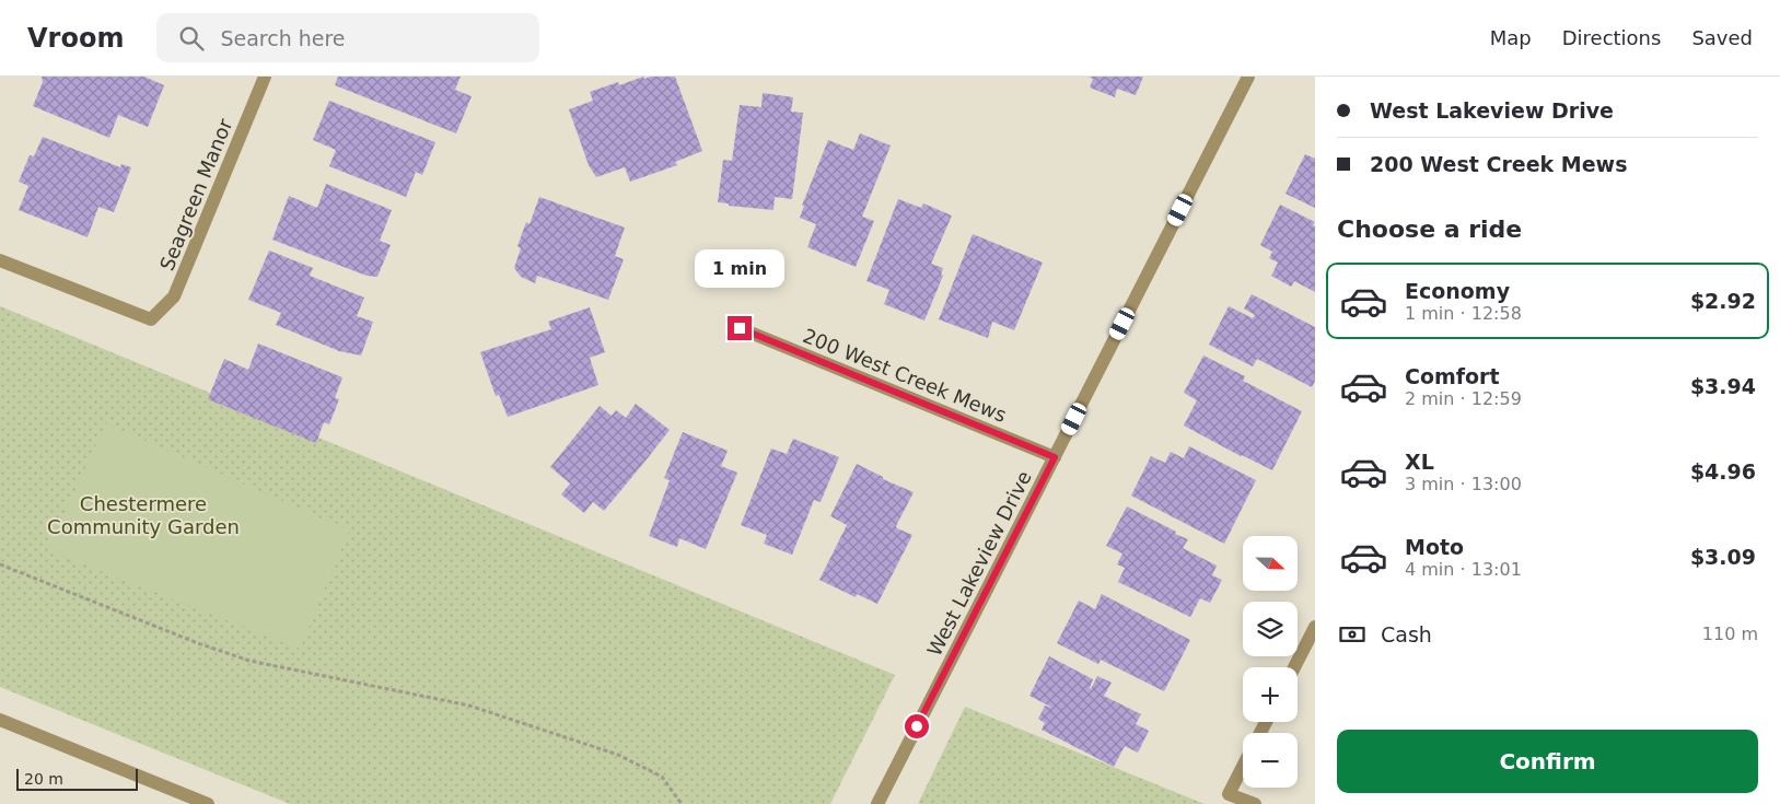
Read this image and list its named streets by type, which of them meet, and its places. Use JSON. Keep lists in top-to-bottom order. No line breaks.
{"streets":{"street":["Seagreen Manor","200 West Creek Mews","West Lakeview Drive"]},"crossings":[["200 West Creek Mews","West Lakeview Drive"]],"parks":["Chestermere Community Garden"],"scale_bar":"20 m","north":"right","page":{"header":"Vroom","search":"Search here","nav":["Map","Directions","Saved"],"banner":["West Lakeview Drive","200 West Creek Mews"],"heading":"Choose a ride","bubble":"1 min","list":[{"name":"Economy","note":"1 min · 12:58","value":"$2.92"},{"name":"Comfort","note":"2 min · 12:59","value":"$3.94"},{"name":"XL","note":"3 min · 13:00","value":"$4.96"},{"name":"Moto","note":"4 min · 13:01","value":"$3.09"}],"map_buttons":["+","−"],"pay":["Cash","110 m"],"buttons":"Confirm","scale":"20 m"}}
